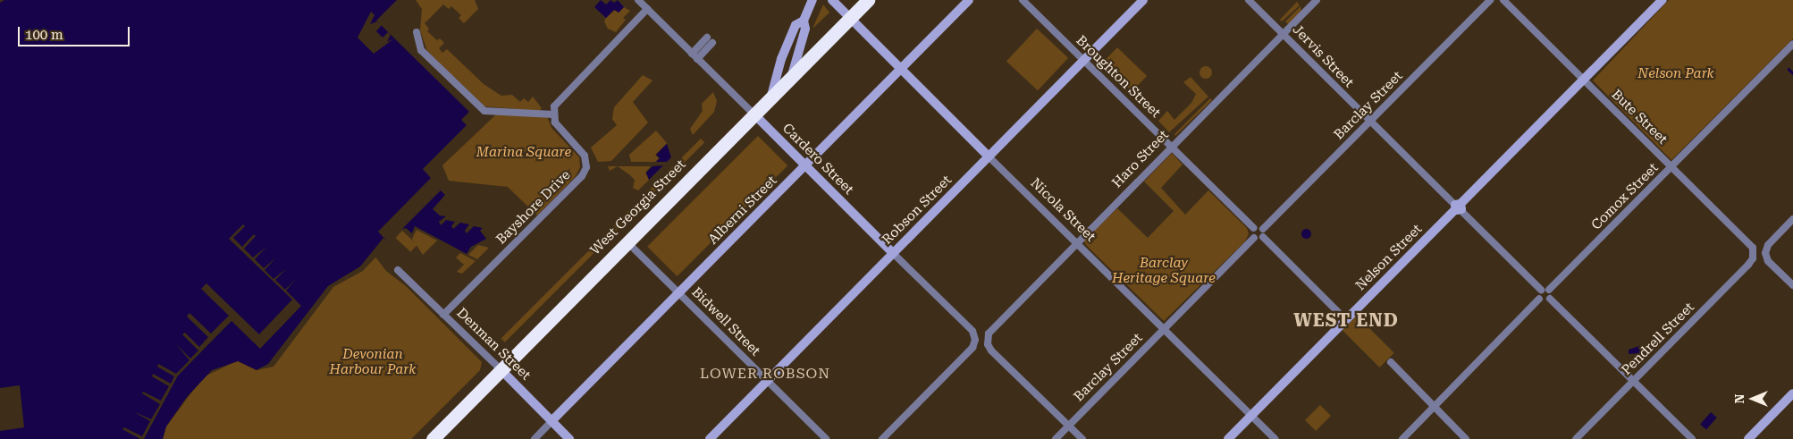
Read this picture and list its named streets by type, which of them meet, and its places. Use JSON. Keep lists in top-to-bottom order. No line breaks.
{"streets":{"highway":["West Georgia Street"],"street":["Jervis Street","Broughton Street","Barclay Street","Bute Street","Cardero Street","Haro Street","Comox Street","Bayshore Drive","Alberni Street","Robson Street","Nicola Street","Nelson Street","Bidwell Street","Pendrell Street","Denman Street"]},"crossings":[["Jervis Street","Barclay Street"],["Jervis Street","Haro Street"],["Jervis Street","Nelson Street"],["Broughton Street","Haro Street"],["Broughton Street","Robson Street"],["Barclay Street","Haro Street"],["Barclay Street","Nicola Street"],["Bute Street","Comox Street"],["Bute Street","Nelson Street"],["Bute Street","Pendrell Street"],["Cardero Street","West Georgia Street"],["Cardero Street","Alberni Street"],["Cardero Street","Robson Street"],["Haro Street","Nicola Street"],["Bayshore Drive","Denman Street"],["West Georgia Street","Nicola Street"],["West Georgia Street","Bidwell Street"],["West Georgia Street","Denman Street"],["Alberni Street","Nicola Street"],["Alberni Street","Bidwell Street"],["Alberni Street","Denman Street"],["Robson Street","Nicola Street"],["Robson Street","Bidwell Street"],["Nicola Street","Nelson Street"]],"districts":["WEST END","LOWER ROBSON"],"parks":["Nelson Park","Marina Square","Barclay Heritage Square","Devonian Harbour Park"],"scale_bar":"100 m","north":"left"}
